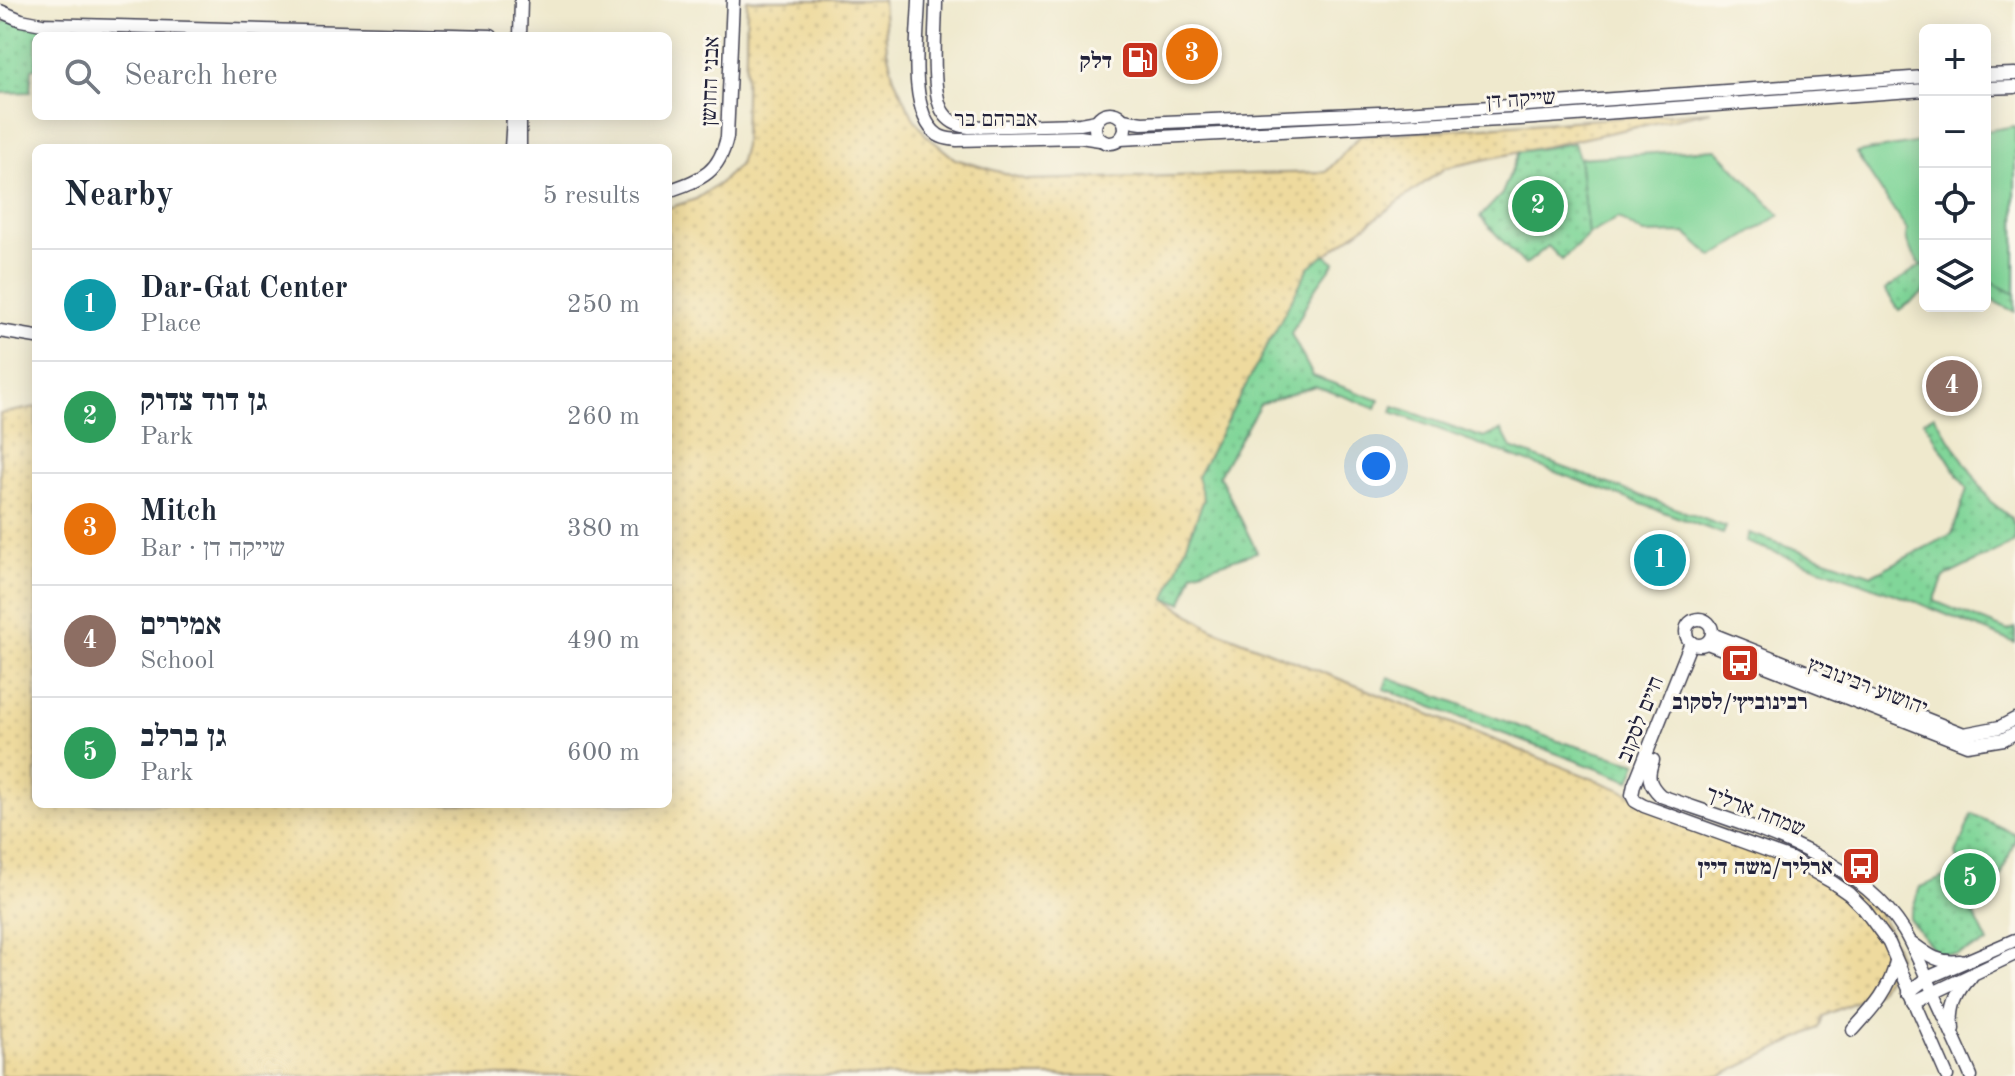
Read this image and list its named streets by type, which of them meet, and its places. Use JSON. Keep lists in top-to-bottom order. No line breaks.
{"streets":{"street":["אבני החושן","שייקה דן","אברהם בר","יהושוע רבינוביץ","חיים לסקוב","שמחה ארליך"]},"crossings":[["שייקה דן","אברהם בר"],["יהושוע רבינוביץ","חיים לסקוב"],["חיים לסקוב","שמחה ארליך"]],"places":{"fuel station":["דלק"],"bus stop":["רבינוביץ׳/לסקוב","ארליך/משה דיין"]},"page":{"map_buttons":["+","−"],"pins":["3","2","4","1","5"],"search":"Search here","heading":["Nearby","5 results"],"list":[{"mark":"1","name":"Dar-Gat Center","note":"Place","value":"250 m"},{"mark":"2","name":"גן דוד צדוק","note":"Park","value":"260 m"},{"mark":"3","name":"Mitch","note":"Bar · שייקה דן","value":"380 m"},{"mark":"4","name":"אמירים","note":"School","value":"490 m"},{"mark":"5","name":"גן ברלב","note":"Park","value":"600 m"}]}}
